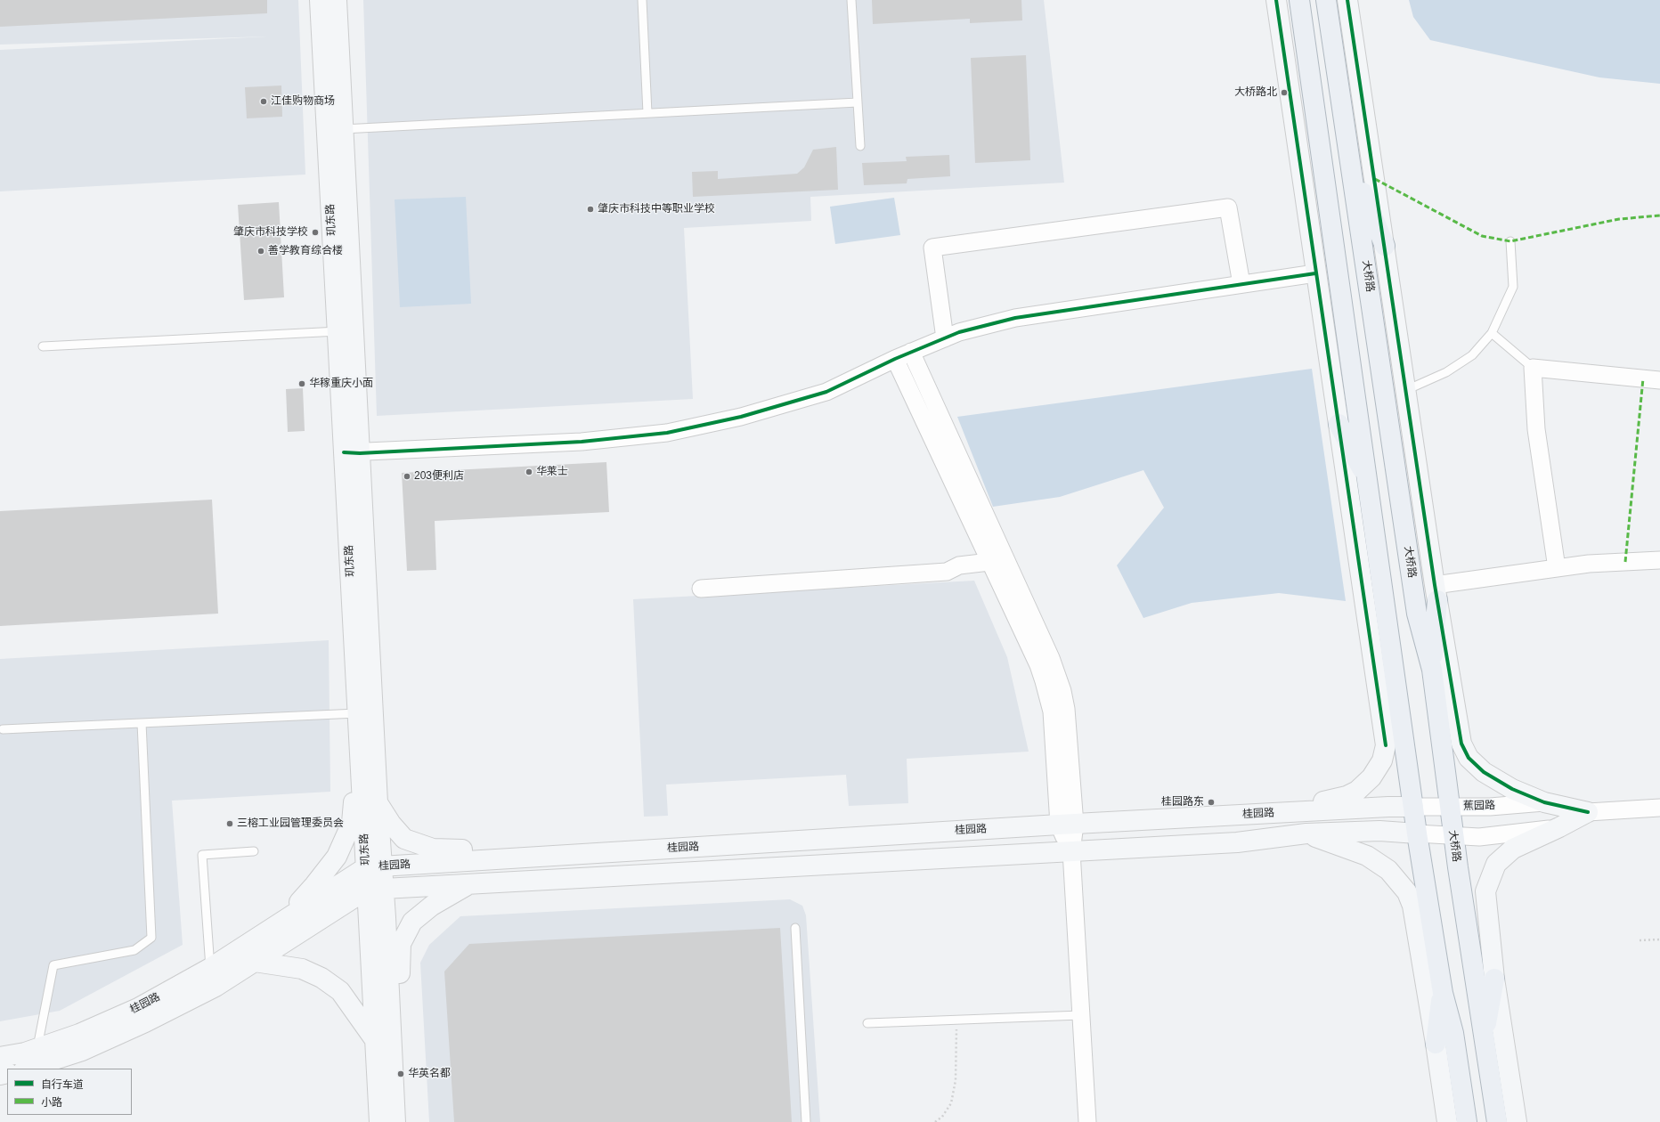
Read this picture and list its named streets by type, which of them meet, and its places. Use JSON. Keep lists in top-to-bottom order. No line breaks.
{"streets":{"main road":["玑东路","大桥路","桂园路"],"street":["蕉园路"]},"crossings":[["玑东路","桂园路"],["大桥路","蕉园路"],["蕉园路","桂园路"]],"places":["大桥路北","江佳购物商场","肇庆市科技中等职业学校","肇庆市科技学校","善学教育综合楼","华稼重庆小面","华莱士","203便利店","桂园路东","三榕工业园管理委员会","华英名都"],"legend":["自行车道","小路"]}
